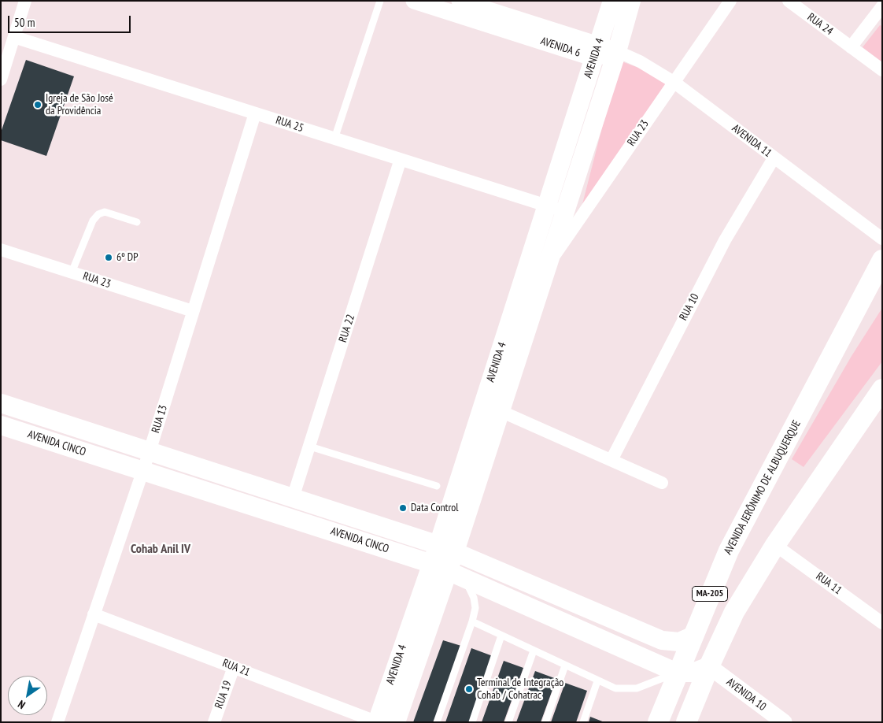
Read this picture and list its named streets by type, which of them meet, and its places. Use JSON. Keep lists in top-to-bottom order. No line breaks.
{"streets":{"main road":["AVENIDA 4","AVENIDA CINCO","AVENIDA JERÔNIMO DE ALBUQUERQUE","MA-205"],"street":["RUA 24","AVENIDA 6","RUA 25","RUA 23","AVENIDA 11","RUA 10","RUA 22","RUA 13","RUA 11","RUA 21","RUA 19","AVENIDA 10"]},"crossings":[["AVENIDA 6","AVENIDA 4"],["AVENIDA 6","AVENIDA 11"],["AVENIDA 4","RUA 25"],["AVENIDA 4","RUA 23"],["AVENIDA 4","AVENIDA 11"],["AVENIDA 4","AVENIDA CINCO"],["AVENIDA 4","RUA 21"],["RUA 25","RUA 22"],["RUA 25","RUA 13"],["RUA 23","AVENIDA 11"],["RUA 23","RUA 13"],["AVENIDA 11","RUA 10"],["RUA 22","AVENIDA CINCO"],["RUA 13","AVENIDA CINCO"],["RUA 13","RUA 21"],["AVENIDA CINCO","AVENIDA JERÔNIMO DE ALBUQUERQUE"],["AVENIDA CINCO","AVENIDA 10"],["RUA 21","RUA 19"]],"districts":["Cohab Anil IV"],"places":["Igreja de São José da Providência","6º DP","Data Control","Terminal de Integração Cohab / Cohatrac"],"scale_bar":"50 m","north":"bottom left"}
